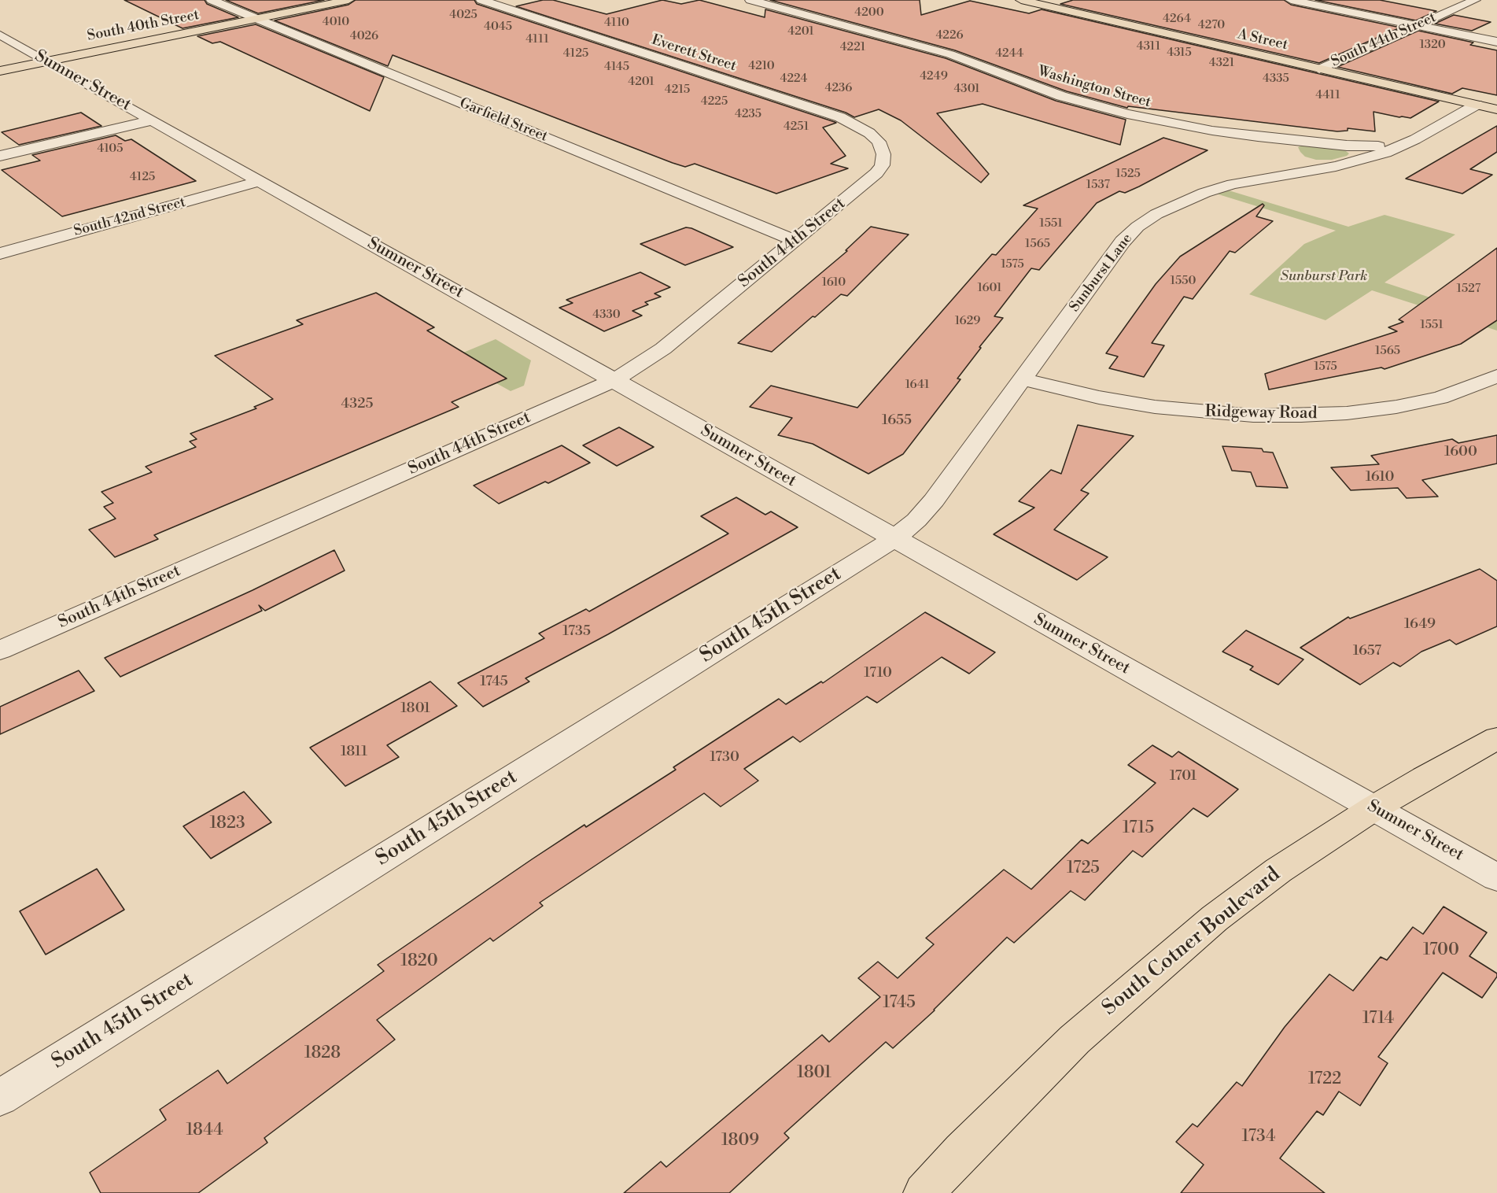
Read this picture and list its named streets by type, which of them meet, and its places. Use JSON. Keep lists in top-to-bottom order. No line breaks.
{"streets":{"main road":["South 40th Street","A Street","South Cotner Boulevard"],"street":["South 44th Street","Everett Street","Sumner Street","Washington Street","Garfield Street","South 42nd Street","Sunburst Lane","Ridgeway Road","South 45th Street"]},"crossings":[["South 40th Street","Sumner Street"],["South 40th Street","Garfield Street"],["A Street","South 44th Street"],["A Street","Sunburst Lane"],["South 44th Street","Everett Street"],["South 44th Street","Sumner Street"],["South 44th Street","Garfield Street"],["Sumner Street","South 42nd Street"],["Sumner Street","Sunburst Lane"],["Sumner Street","South 45th Street"],["Sumner Street","South Cotner Boulevard"],["Washington Street","Sunburst Lane"],["Sunburst Lane","Ridgeway Road"],["Sunburst Lane","South 45th Street"]],"parks":["Sunburst Park"],"house_numbers":["4200","4025","4264","4010","4110","4270","4045","4201","4226","4026","4111","1320","4311","4221","4315","4125","4244","4321","4210","4145","4249","4224","4335","4201","4236","4301","4215","4411","4225","4235","4251","4105","1525","4125","1537","1551","1565","1575","1550","1610","1601","1527","4330","1629","1551","1565","1575","1641","4325","1655","1600","1610","1649","1735","1657","1710","1745","1801","1811","1730","1701","1823","1715","1725","1700","1820","1745","1714","1828","1801","1722","1844","1734","1809"]}
